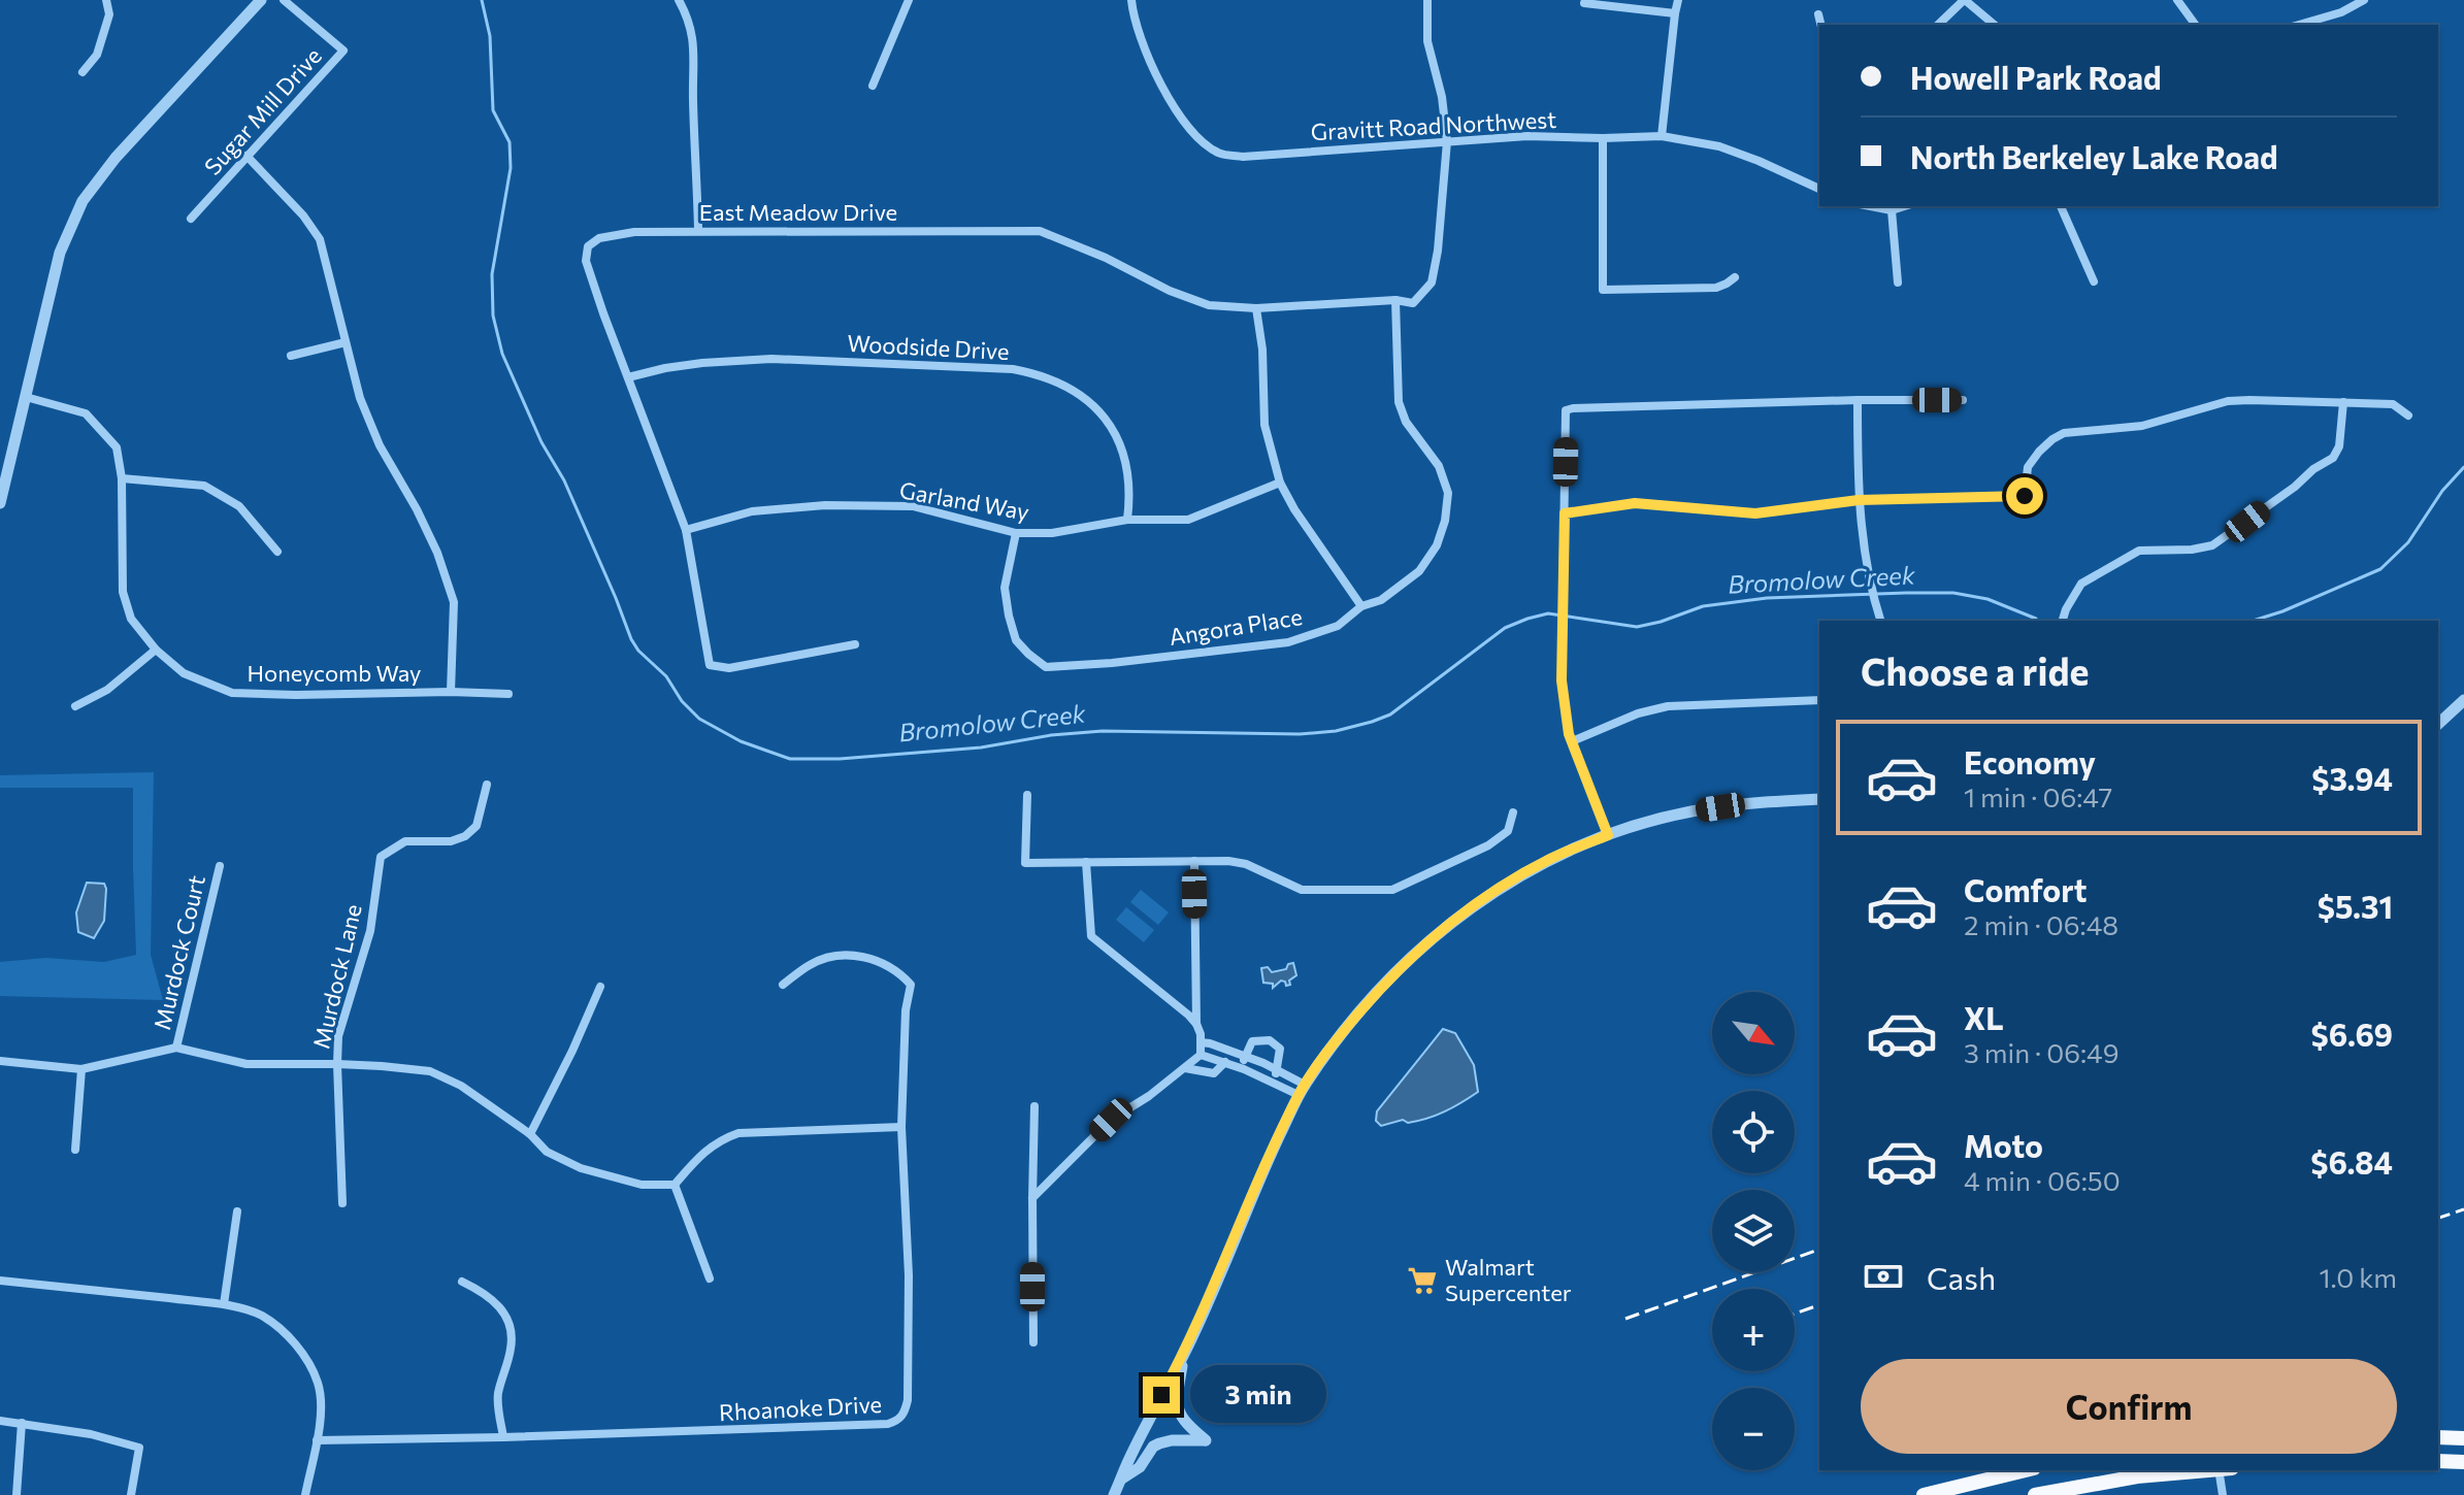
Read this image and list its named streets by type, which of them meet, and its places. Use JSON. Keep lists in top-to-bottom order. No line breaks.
{"streets":{"street":["Sugar Mill Drive","Gravitt Road Northwest","East Meadow Drive","Woodside Drive","Garland Way","Angora Place","Honeycomb Way","Murdock Court","Murdock Lane","Rhoanoke Drive"]},"crossings":[["Gravitt Road Northwest","East Meadow Drive"],["East Meadow Drive","Woodside Drive"],["East Meadow Drive","Garland Way"],["East Meadow Drive","Angora Place"],["Woodside Drive","Garland Way"],["Garland Way","Angora Place"]],"water":["Bromolow Creek"],"places":{"supermarket":["Walmart Supercenter"]},"north":"bottom right","page":{"banner":["Howell Park Road","North Berkeley Lake Road"],"heading":"Choose a ride","list":[{"name":"Economy","note":"1 min · 06:47","value":"$3.94"},{"name":"Comfort","note":"2 min · 06:48","value":"$5.31"},{"name":"XL","note":"3 min · 06:49","value":"$6.69"},{"name":"Moto","note":"4 min · 06:50","value":"$6.84"}],"map_buttons":["+","−"],"pay":["Cash","1.0 km"],"buttons":"Confirm","bubble":"3 min"}}
